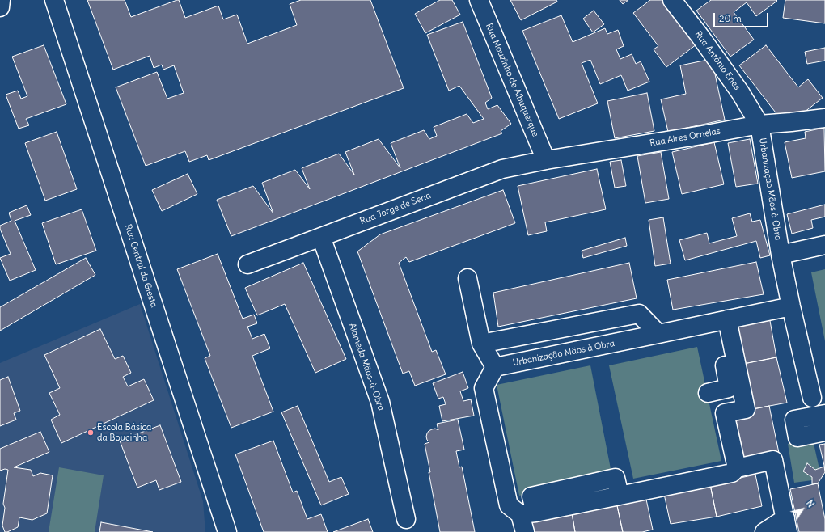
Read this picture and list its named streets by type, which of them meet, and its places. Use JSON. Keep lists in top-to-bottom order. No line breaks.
{"streets":{"street":["Rua António Enes","Rua Mouzinho de Albuquerque","Rua Aires Ornelas","Urbanização Mãos à Obra","Rua Jorge de Sena","Rua Central da Giesta","Alameda Mãos-à-Obra"]},"crossings":[["Rua António Enes","Rua Aires Ornelas"],["Rua António Enes","Urbanização Mãos à Obra"],["Rua Mouzinho de Albuquerque","Rua Aires Ornelas"],["Rua Mouzinho de Albuquerque","Rua Jorge de Sena"],["Rua Aires Ornelas","Urbanização Mãos à Obra"],["Rua Aires Ornelas","Rua Jorge de Sena"],["Rua Jorge de Sena","Alameda Mãos-à-Obra"]],"places":["Escola Básica da Boucinha"],"scale_bar":"20 m","north":"top right"}
